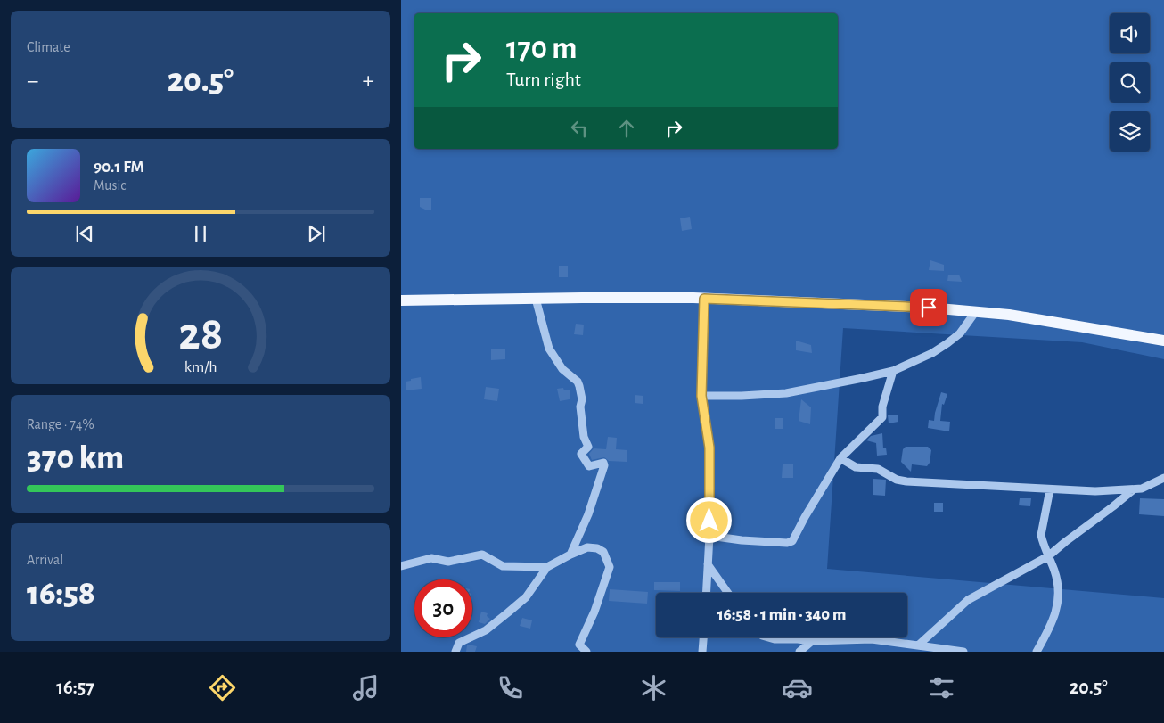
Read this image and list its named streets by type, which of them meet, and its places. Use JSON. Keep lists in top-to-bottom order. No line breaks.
{"page":{"tile":["Climate",["Range · 74%","370 km"],["Arrival","16:58"]],"turn":["170 m","Turn right"],"heat":["−","20.5°","+"],"song":["90.1 FM","Music"],"limit":"30","trip":"16:58 · 1 min · 340 m","tabs":["16:57","20.5°"],"gauge":["28","km/h"]}}
